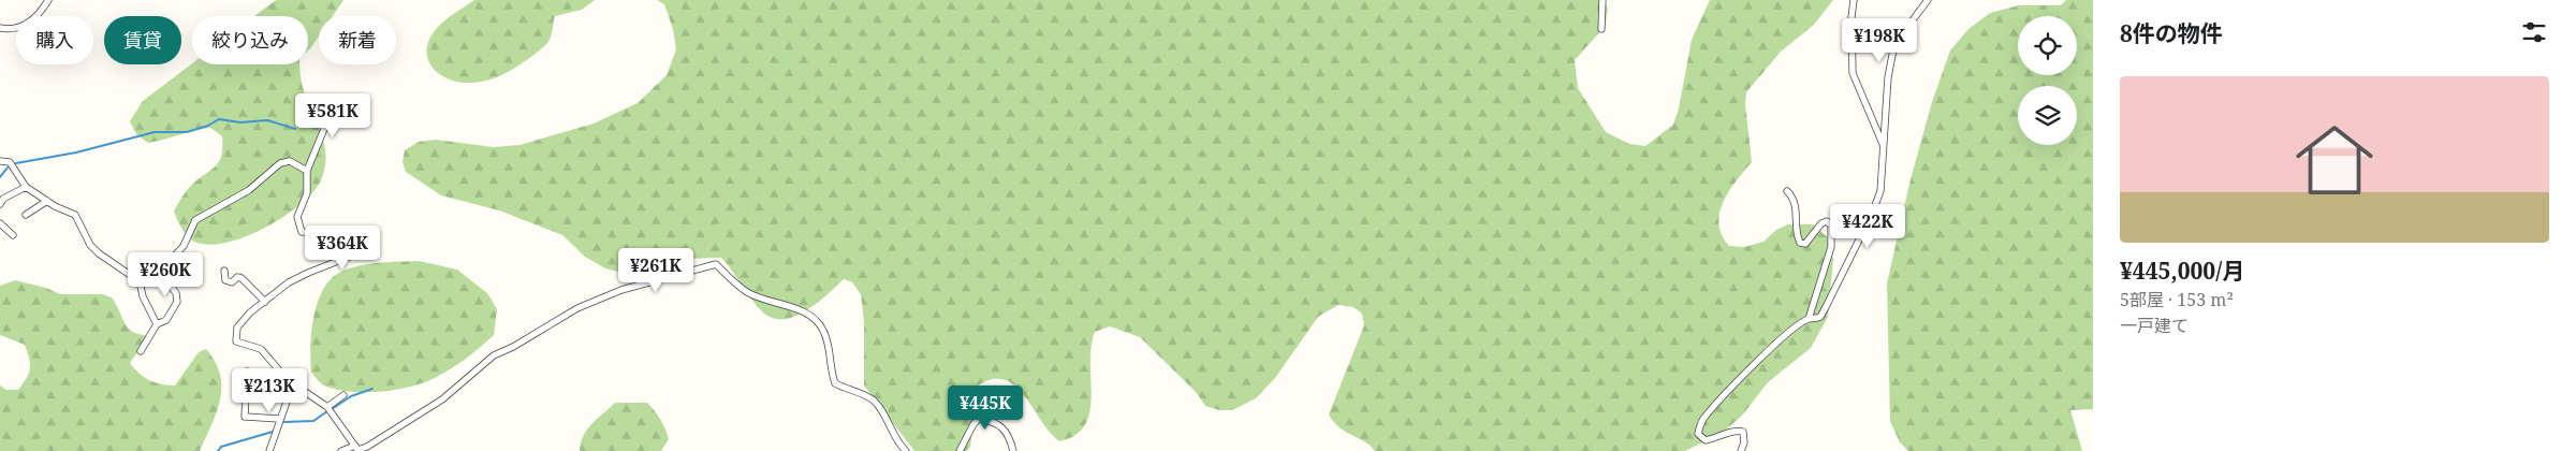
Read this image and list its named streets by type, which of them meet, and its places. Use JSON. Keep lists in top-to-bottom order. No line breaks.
{"page":{"heading":"8件の物件","chip":["購入","賃貸","絞り込み","新着"],"price":["¥198K","¥581K","¥422K","¥364K","¥261K","¥260K","¥213K","¥445K"],"list":[{"name":"¥445,000/月","note":"5部屋 · 153 m² · 一戸建て"}]}}
